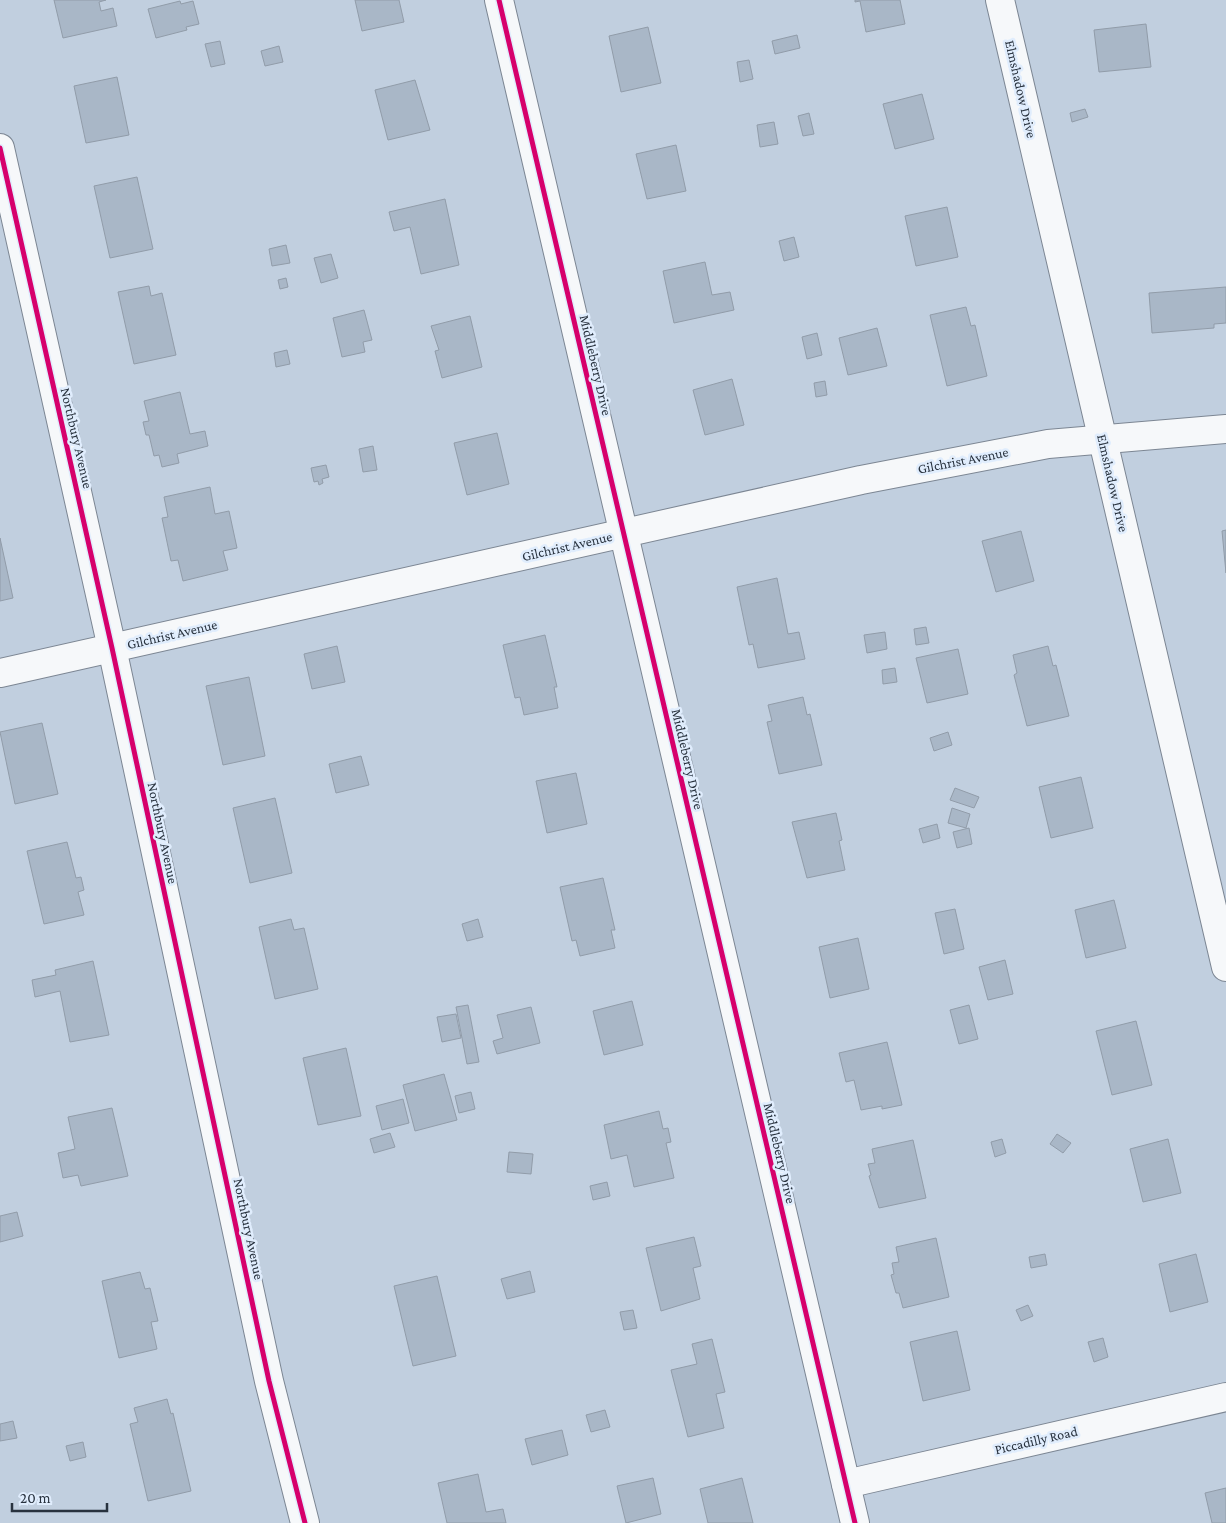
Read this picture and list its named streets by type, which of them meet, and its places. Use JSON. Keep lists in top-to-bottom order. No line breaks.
{"streets":{"street":["Elmshadow Drive","Middleberry Drive","Northbury Avenue","Gilchrist Avenue","Piccadilly Road"]},"crossings":[["Elmshadow Drive","Gilchrist Avenue"],["Middleberry Drive","Gilchrist Avenue"],["Middleberry Drive","Piccadilly Road"],["Northbury Avenue","Gilchrist Avenue"]],"scale_bar":"20 m"}
